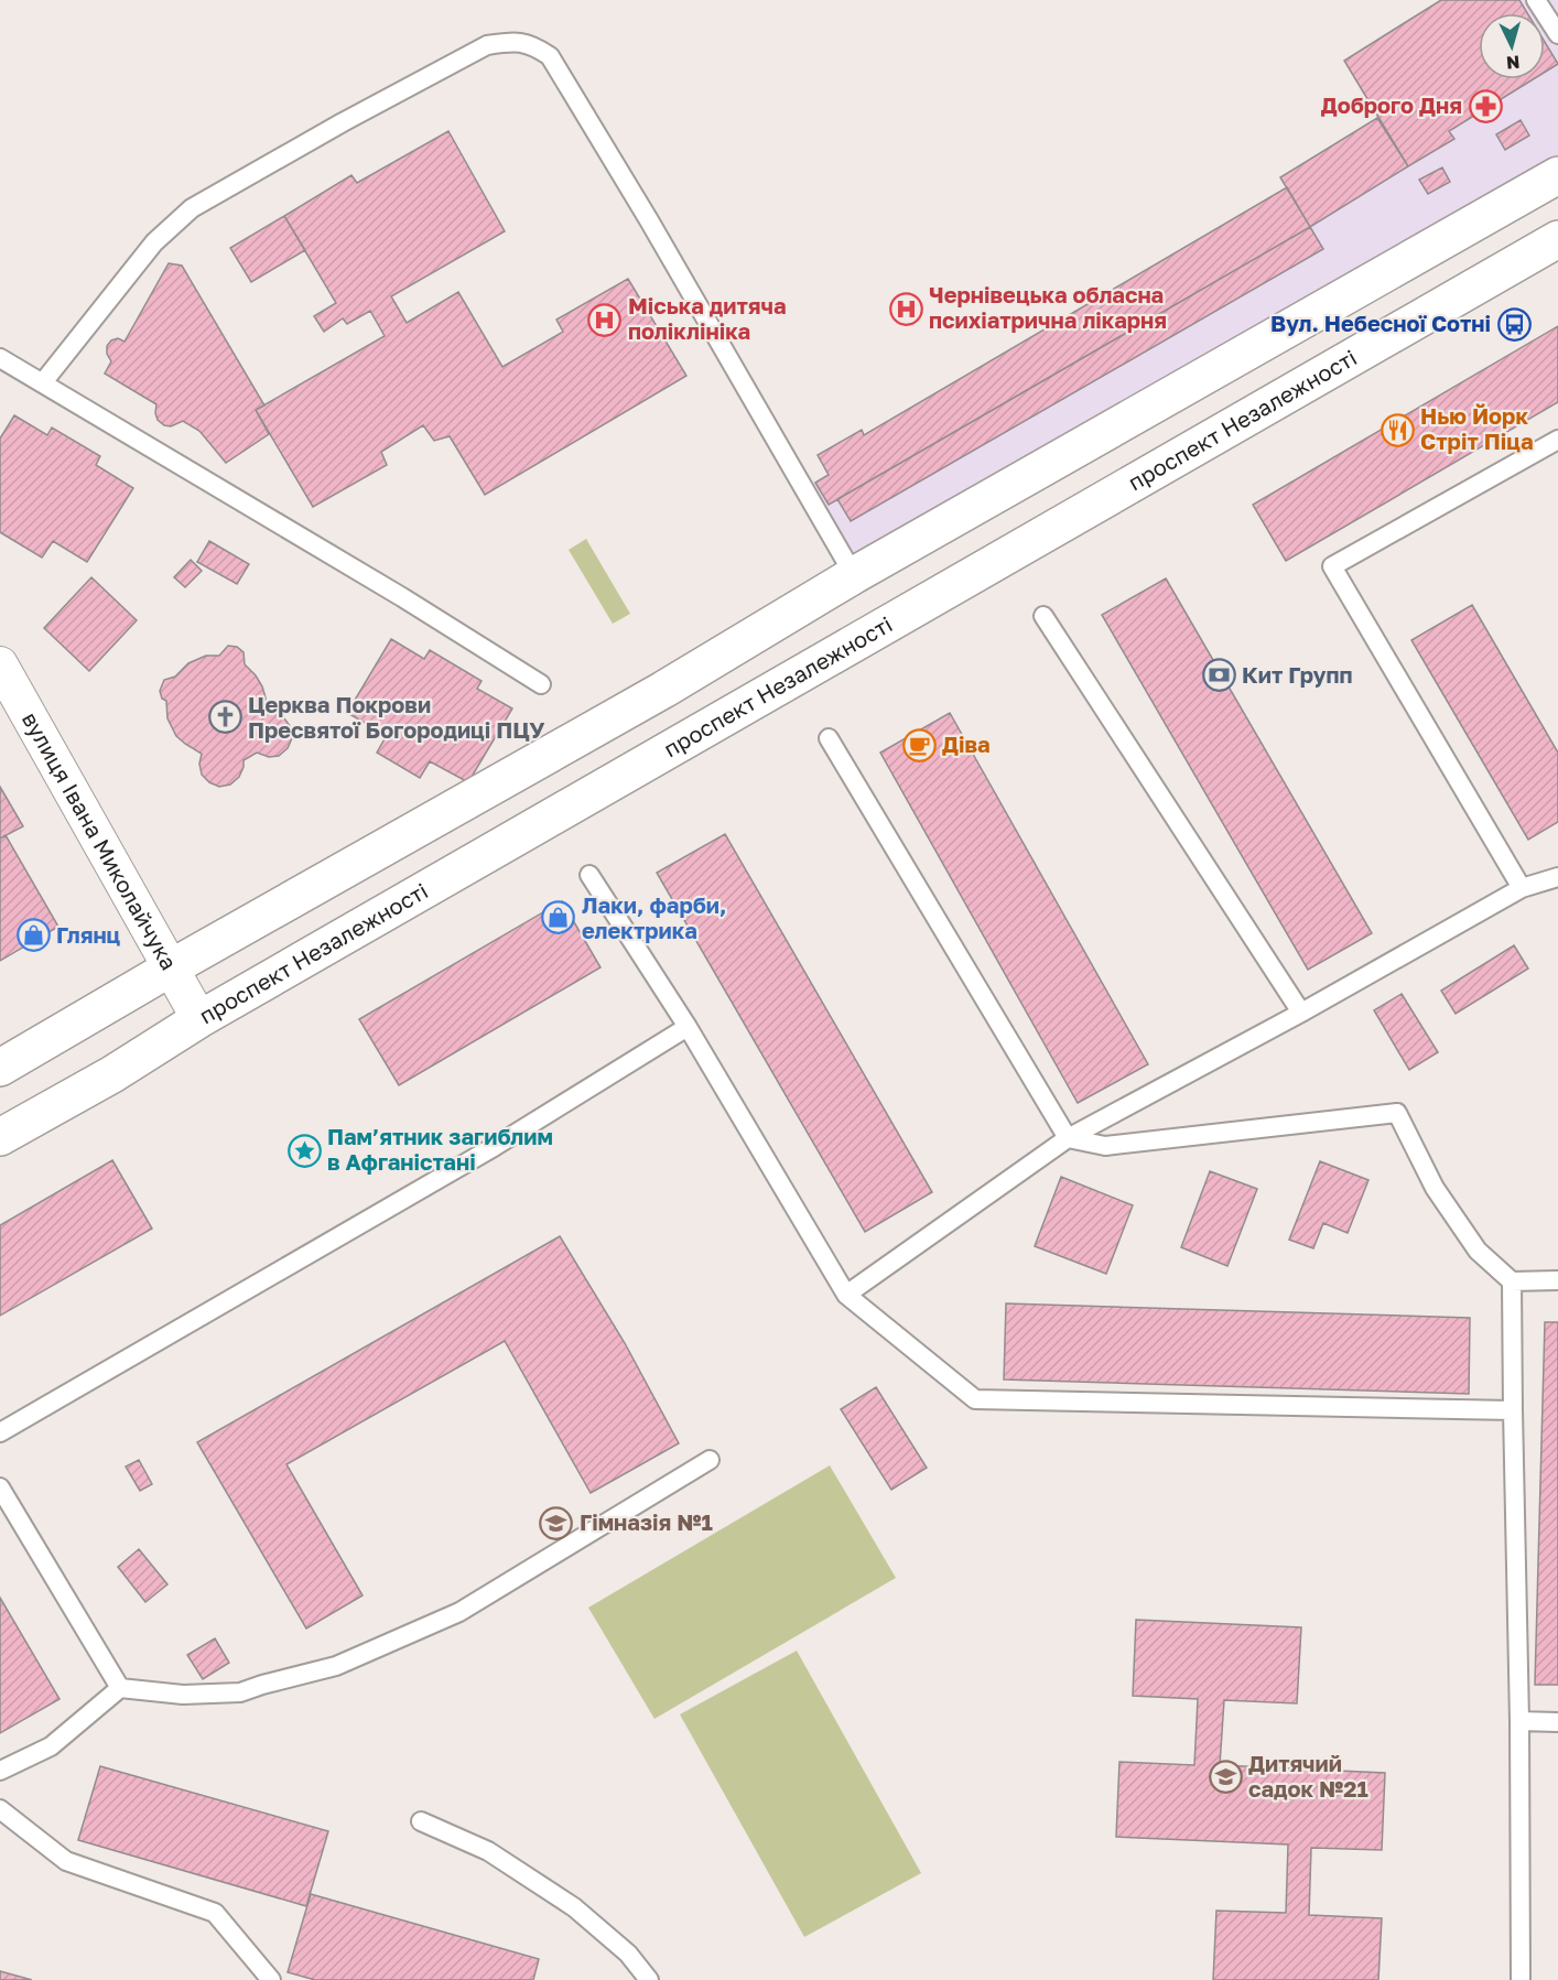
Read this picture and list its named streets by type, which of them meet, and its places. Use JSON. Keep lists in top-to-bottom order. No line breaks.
{"streets":{"main road":["проспект Незалежності"],"street":["вулиця Івана Миколайчука"]},"crossings":[["проспект Незалежності","вулиця Івана Миколайчука"]],"places":{"pharmacy":["Доброго Дня"],"hospital":["Чернівецька обласна психіатрична лікарня","Міська дитяча поліклініка"],"bus stop":["Вул. Небесної Сотні"],"restaurant":["Нью Йорк Стріт Піца"],"bank":["Кит Групп"],"church":["Церква Покрови Пресвятої Богородиці ПЦУ"],"cafe":["Діва"],"shop":["Лаки, фарби, електрика","Глянц"],"place":["Пам’ятник загиблим в Афганістані"],"school or university":["Гімназія №1","Дитячий садок №21"]},"north":"bottom"}
